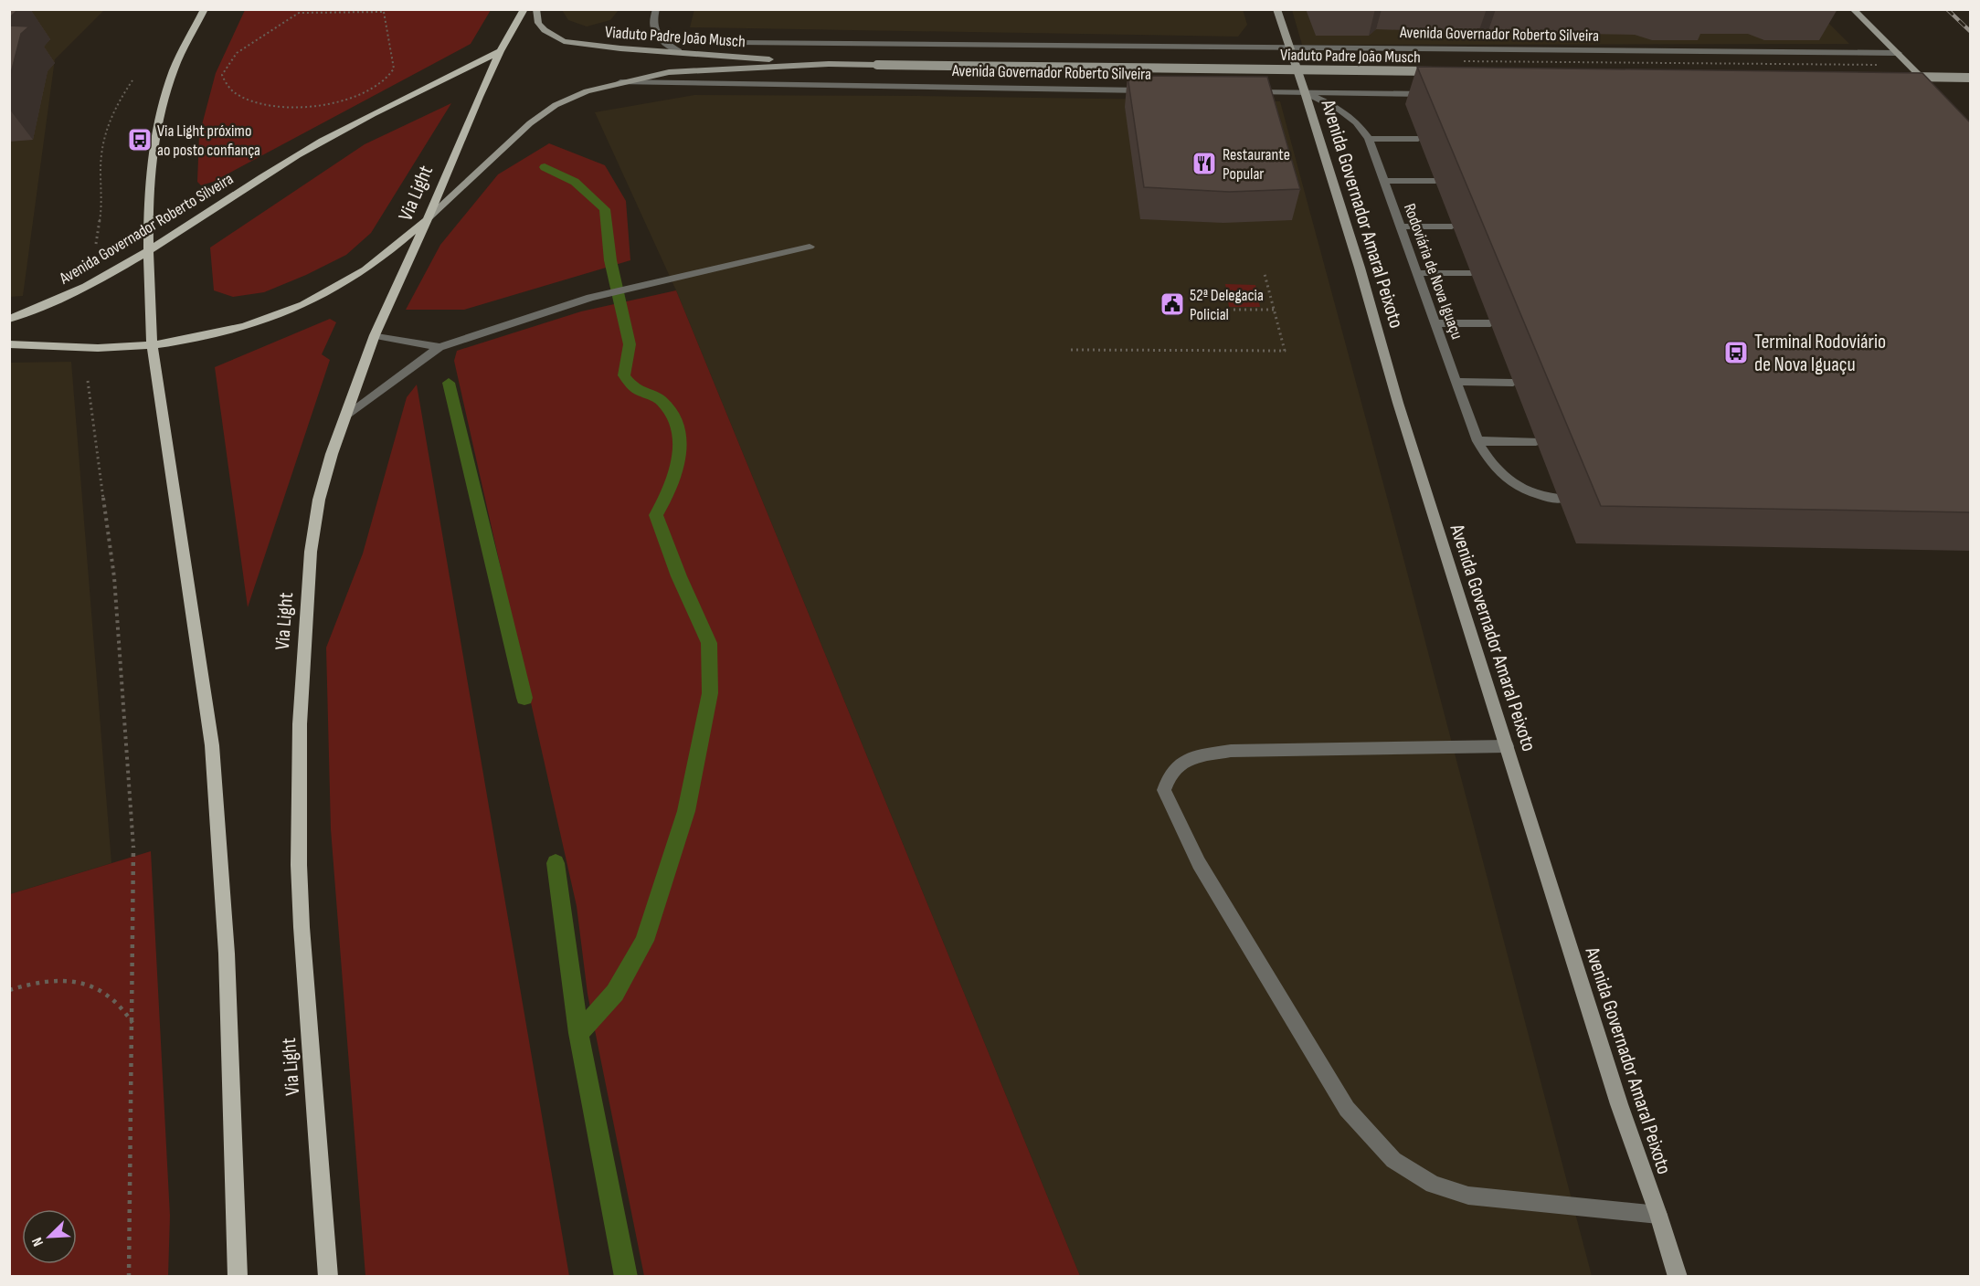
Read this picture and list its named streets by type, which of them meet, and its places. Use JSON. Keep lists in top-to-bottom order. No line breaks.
{"streets":{"main road":["Avenida Governador Roberto Silveira","Viaduto Padre João Musch","Via Light","Avenida Governador Amaral Peixoto"],"street":["Rodoviária de Nova Iguaçu"]},"crossings":[["Avenida Governador Roberto Silveira","Viaduto Padre João Musch"],["Avenida Governador Roberto Silveira","Via Light"],["Avenida Governador Roberto Silveira","Avenida Governador Amaral Peixoto"],["Avenida Governador Amaral Peixoto","Rodoviária de Nova Iguaçu"]],"places":{"bus stop":["Via Light próximo ao posto confiança","Terminal Rodoviário de Nova Iguaçu"],"restaurant":["Restaurante Popular"],"public building":["52ª Delegacia Policial"]},"north":"bottom left"}
